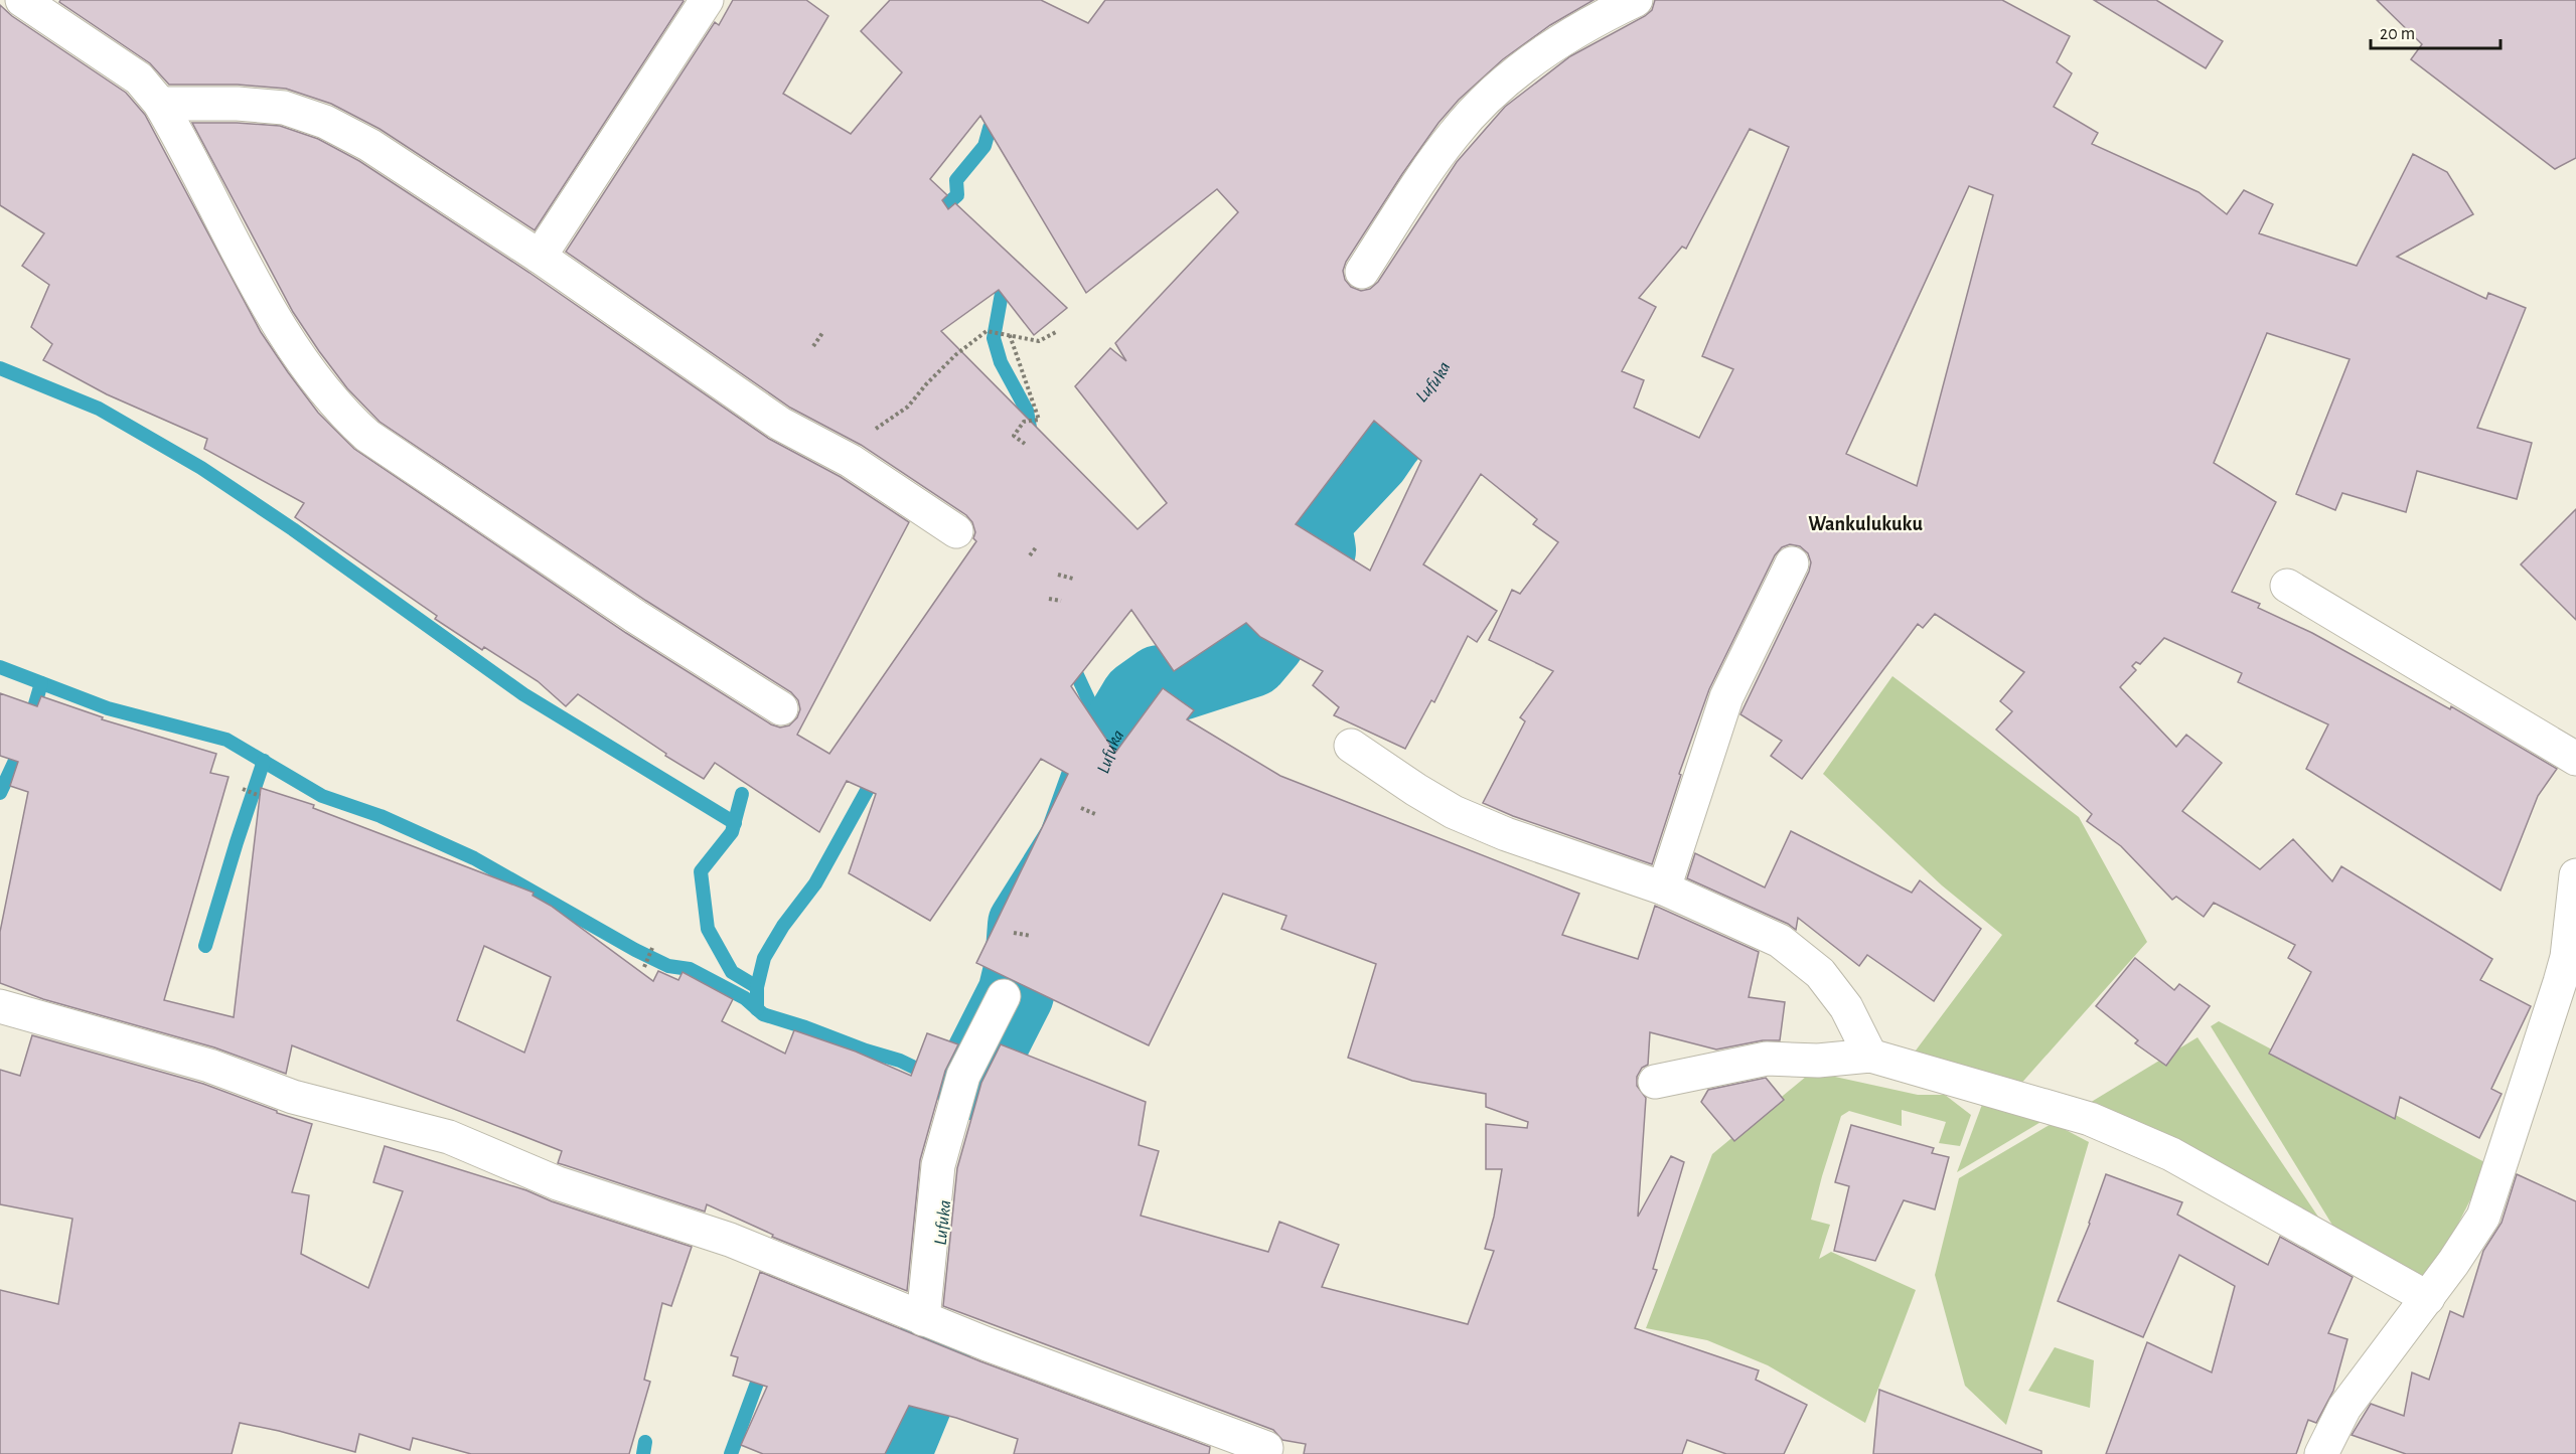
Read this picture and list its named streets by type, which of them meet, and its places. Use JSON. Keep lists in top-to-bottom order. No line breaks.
{"districts":["Wankulukuku"],"water":["Lufuka"],"scale_bar":"20 m"}
